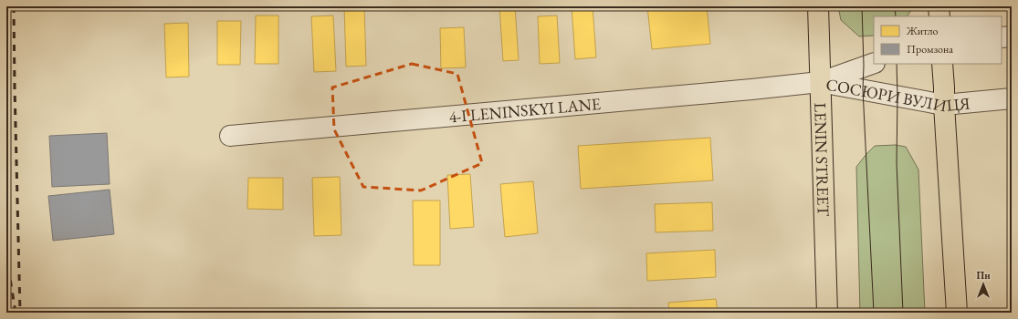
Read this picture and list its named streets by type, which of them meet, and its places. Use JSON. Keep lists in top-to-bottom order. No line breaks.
{"streets":{"main road":["LENIN STREET"],"street":["СОСЮРИ ВУЛИЦЯ","4-I LENINSKYI LANE"]},"crossings":[["СОСЮРИ ВУЛИЦЯ","4-I LENINSKYI LANE"],["СОСЮРИ ВУЛИЦЯ","LENIN STREET"],["4-I LENINSKYI LANE","LENIN STREET"]],"legend":["Житло","Промзона"],"north":"top"}
